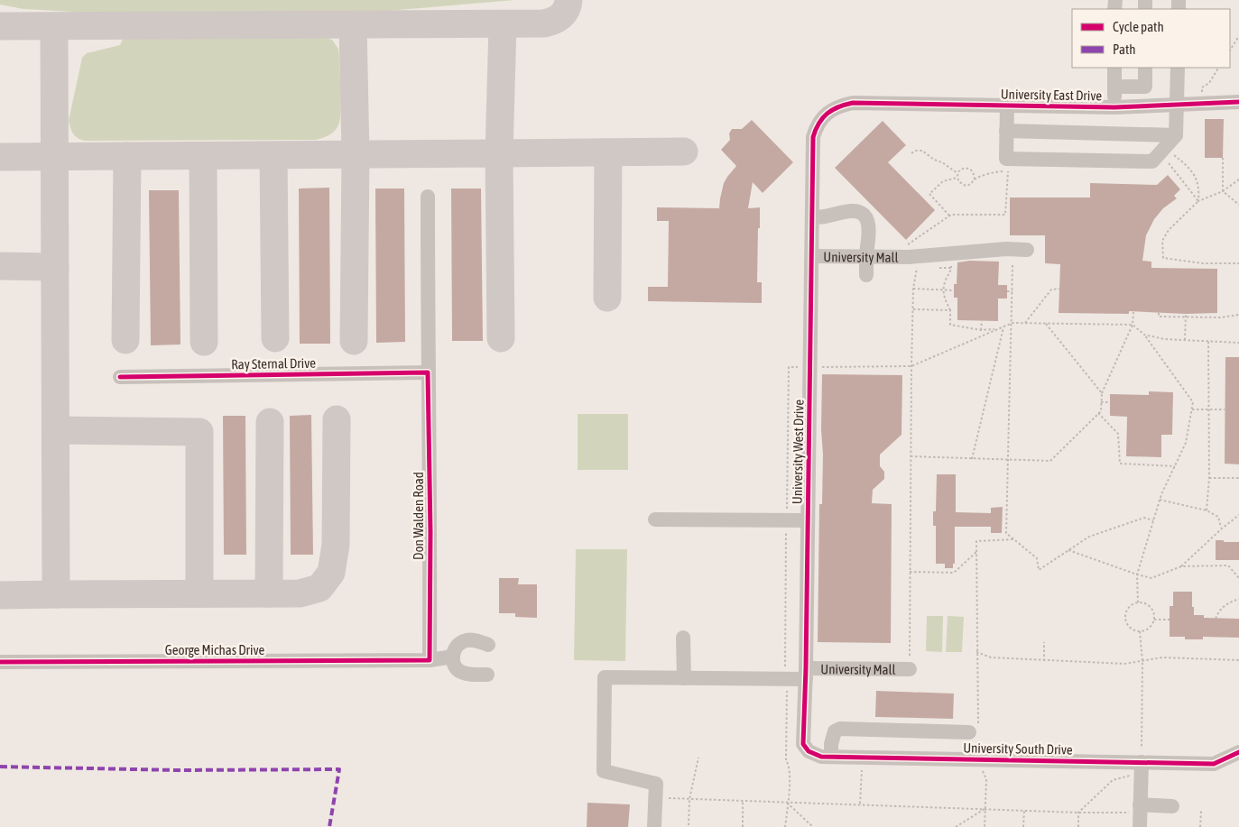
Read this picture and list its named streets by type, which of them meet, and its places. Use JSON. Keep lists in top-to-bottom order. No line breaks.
{"streets":{"street":["University East Drive","University Mall","Ray Sternal Drive","University West Drive","Don Walden Road","George Michas Drive","University South Drive"]},"crossings":[["University East Drive","University West Drive"],["University Mall","University West Drive"],["Ray Sternal Drive","Don Walden Road"],["University West Drive","University South Drive"],["Don Walden Road","George Michas Drive"]],"legend":["Cycle path","Path"]}
